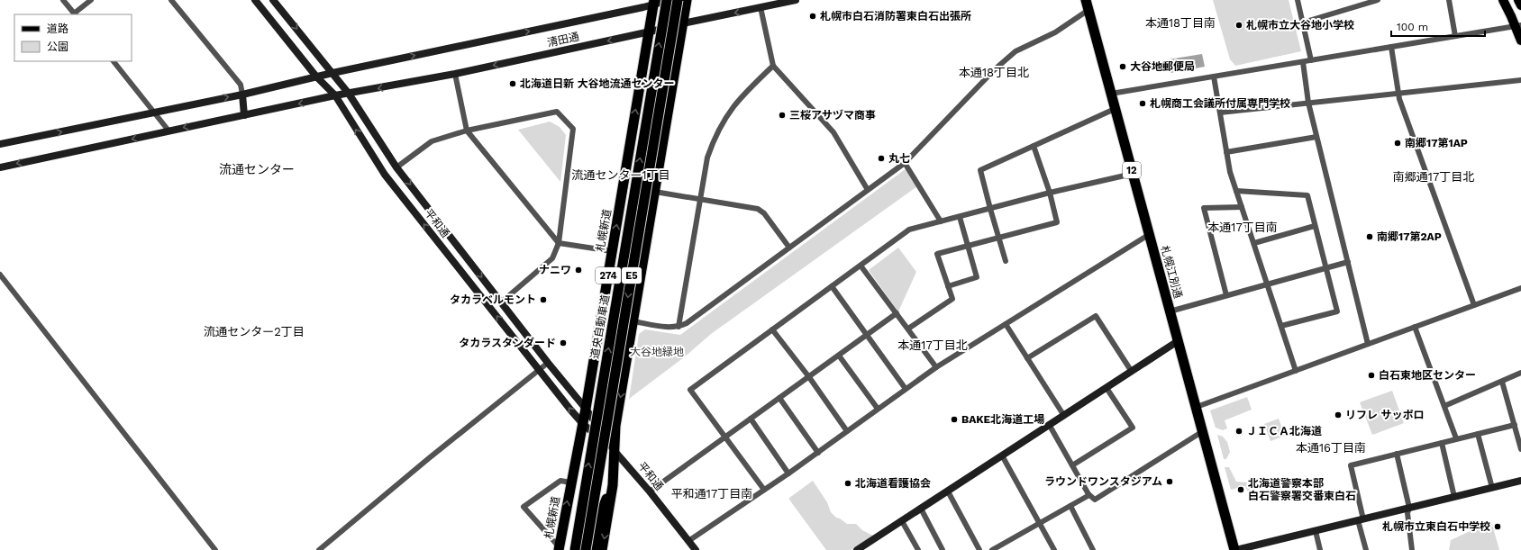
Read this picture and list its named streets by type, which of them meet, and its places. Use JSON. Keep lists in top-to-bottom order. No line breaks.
{"streets":{"highway":["12","札幌新道","札幌江別通","274","E5","道央自動車道"],"street":["清田通","平和通"]},"crossings":[["清田通","平和通"],["清田通","札幌新道"],["平和通","札幌新道"]],"districts":["本通18丁目南","本通18丁目北","流通センター","流通センター1丁目","南郷通17丁目北","本通17丁目南","流通センター2丁目","本通17丁目北","本通16丁目南","平和通17丁目南"],"parks":["大谷地緑地"],"places":["札幌市白石消防署東白石出張所","札幌市立大谷地小学校","大谷地郵便局","北海道日新 大谷地流通センター","札幌商工会議所付属専門学校","三桜アサヅマ商事","南郷17第1AP","丸七","南郷17第2AP","ナニワ","タカラベルモント","タカラスタンダード","白石東地区センター","リフレ サッポロ","BAKE北海道工場","ＪＩＣＡ北海道","ラウンドワンスタジアム","北海道看護協会","北海道警察本部 白石警察署交番東白石","札幌市立東白石中学校"],"legend":["道路","公園"],"scale_bar":"100 m"}
